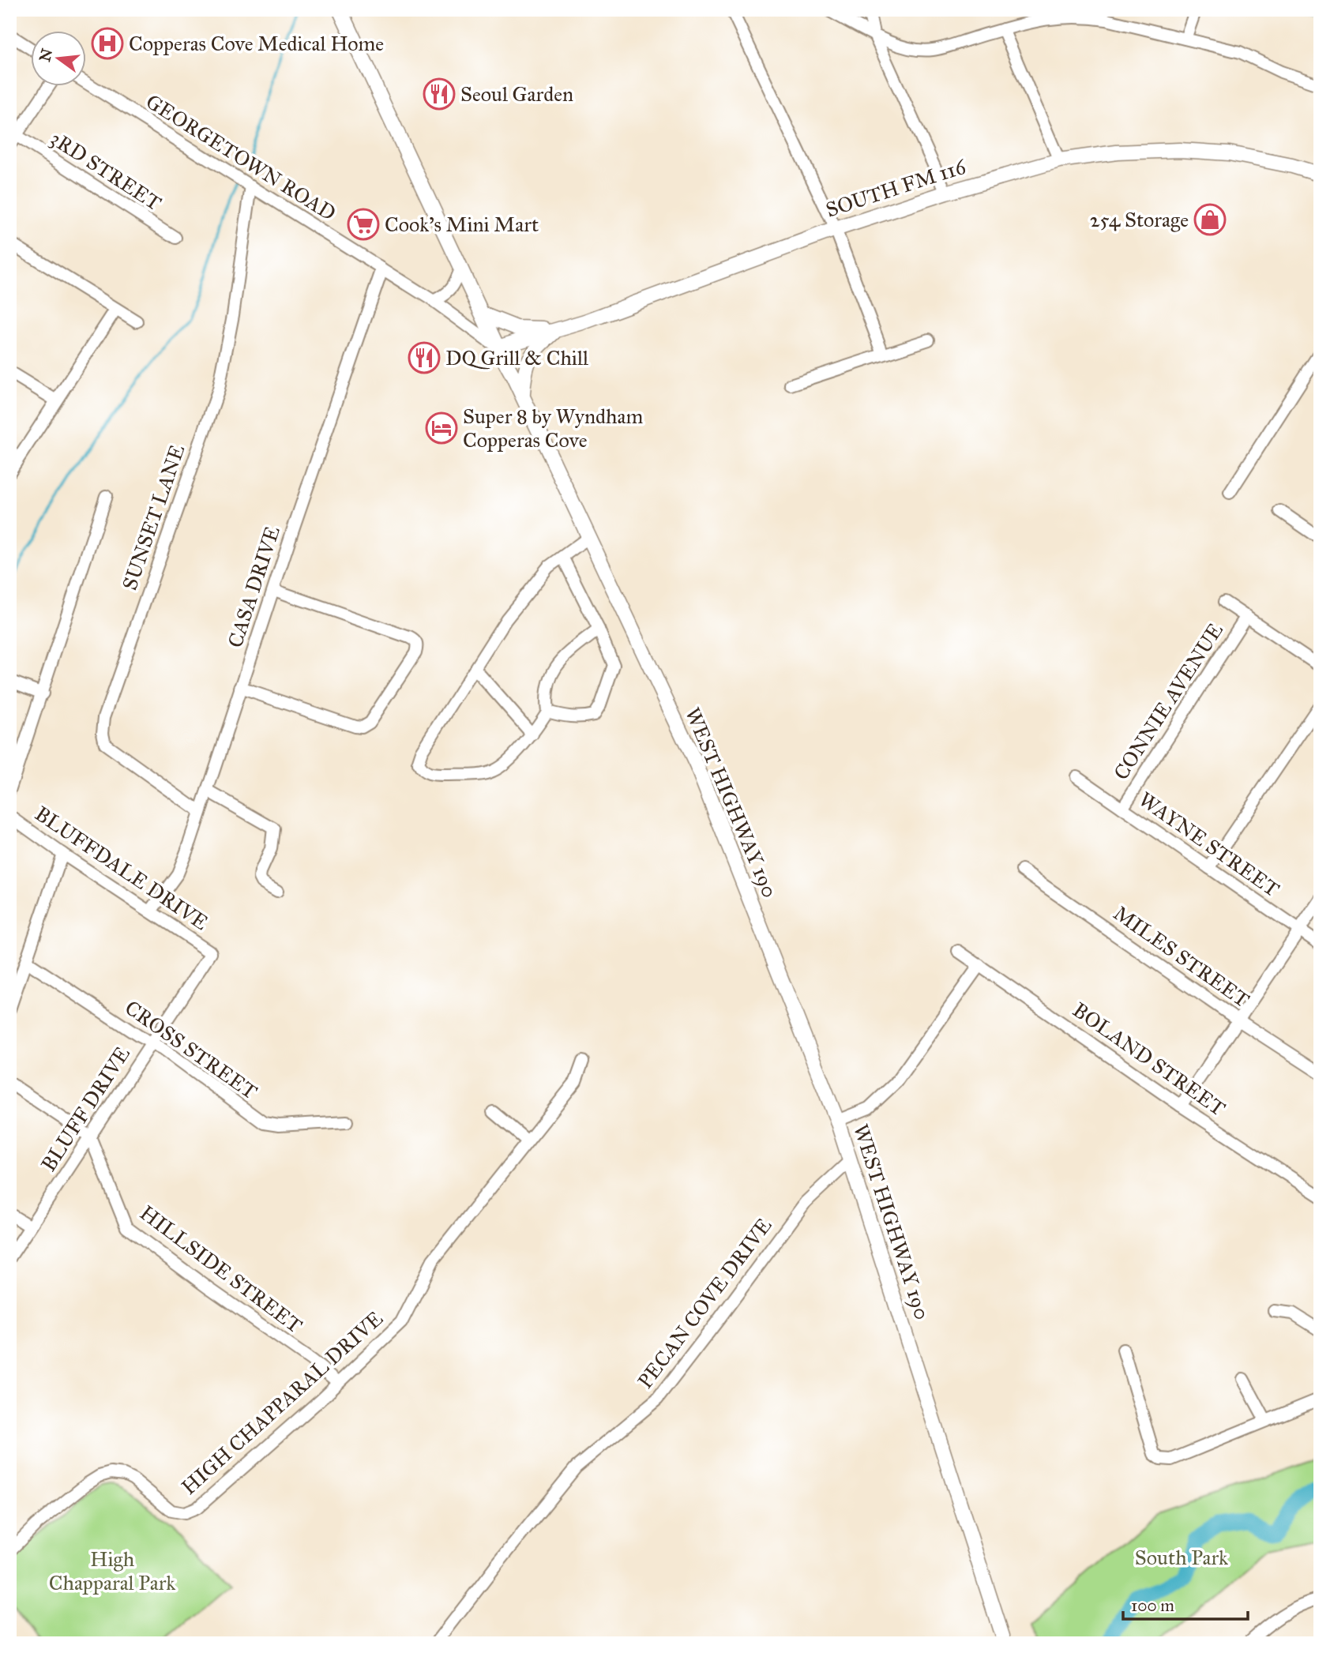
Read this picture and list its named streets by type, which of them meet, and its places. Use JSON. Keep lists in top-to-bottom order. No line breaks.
{"streets":{"main road":["SOUTH FM 116","WEST HIGHWAY 190"],"street":["GEORGETOWN ROAD","3RD STREET","SUNSET LANE","CASA DRIVE","CONNIE AVENUE","WAYNE STREET","BLUFFDALE DRIVE","MILES STREET","CROSS STREET","BOLAND STREET","BLUFF DRIVE","HILLSIDE STREET","PECAN COVE DRIVE","HIGH CHAPPARAL DRIVE"]},"crossings":[["GEORGETOWN ROAD","SOUTH FM 116"],["GEORGETOWN ROAD","SUNSET LANE"],["GEORGETOWN ROAD","CASA DRIVE"],["GEORGETOWN ROAD","WEST HIGHWAY 190"],["SOUTH FM 116","WEST HIGHWAY 190"],["SUNSET LANE","CASA DRIVE"],["CASA DRIVE","BLUFFDALE DRIVE"],["CONNIE AVENUE","WAYNE STREET"],["WEST HIGHWAY 190","PECAN COVE DRIVE"],["BLUFFDALE DRIVE","BLUFF DRIVE"],["CROSS STREET","BLUFF DRIVE"],["BLUFF DRIVE","HILLSIDE STREET"],["HILLSIDE STREET","HIGH CHAPPARAL DRIVE"]],"parks":["South Park","High Chapparal Park"],"places":{"hospital":["Copperas Cove Medical Home"],"restaurant":["Seoul Garden","DQ Grill & Chill"],"shop":["254 Storage"],"supermarket":["Cook's Mini Mart"],"hotel":["Super 8 by Wyndham Copperas Cove"]},"scale_bar":"100 m","north":"left"}
